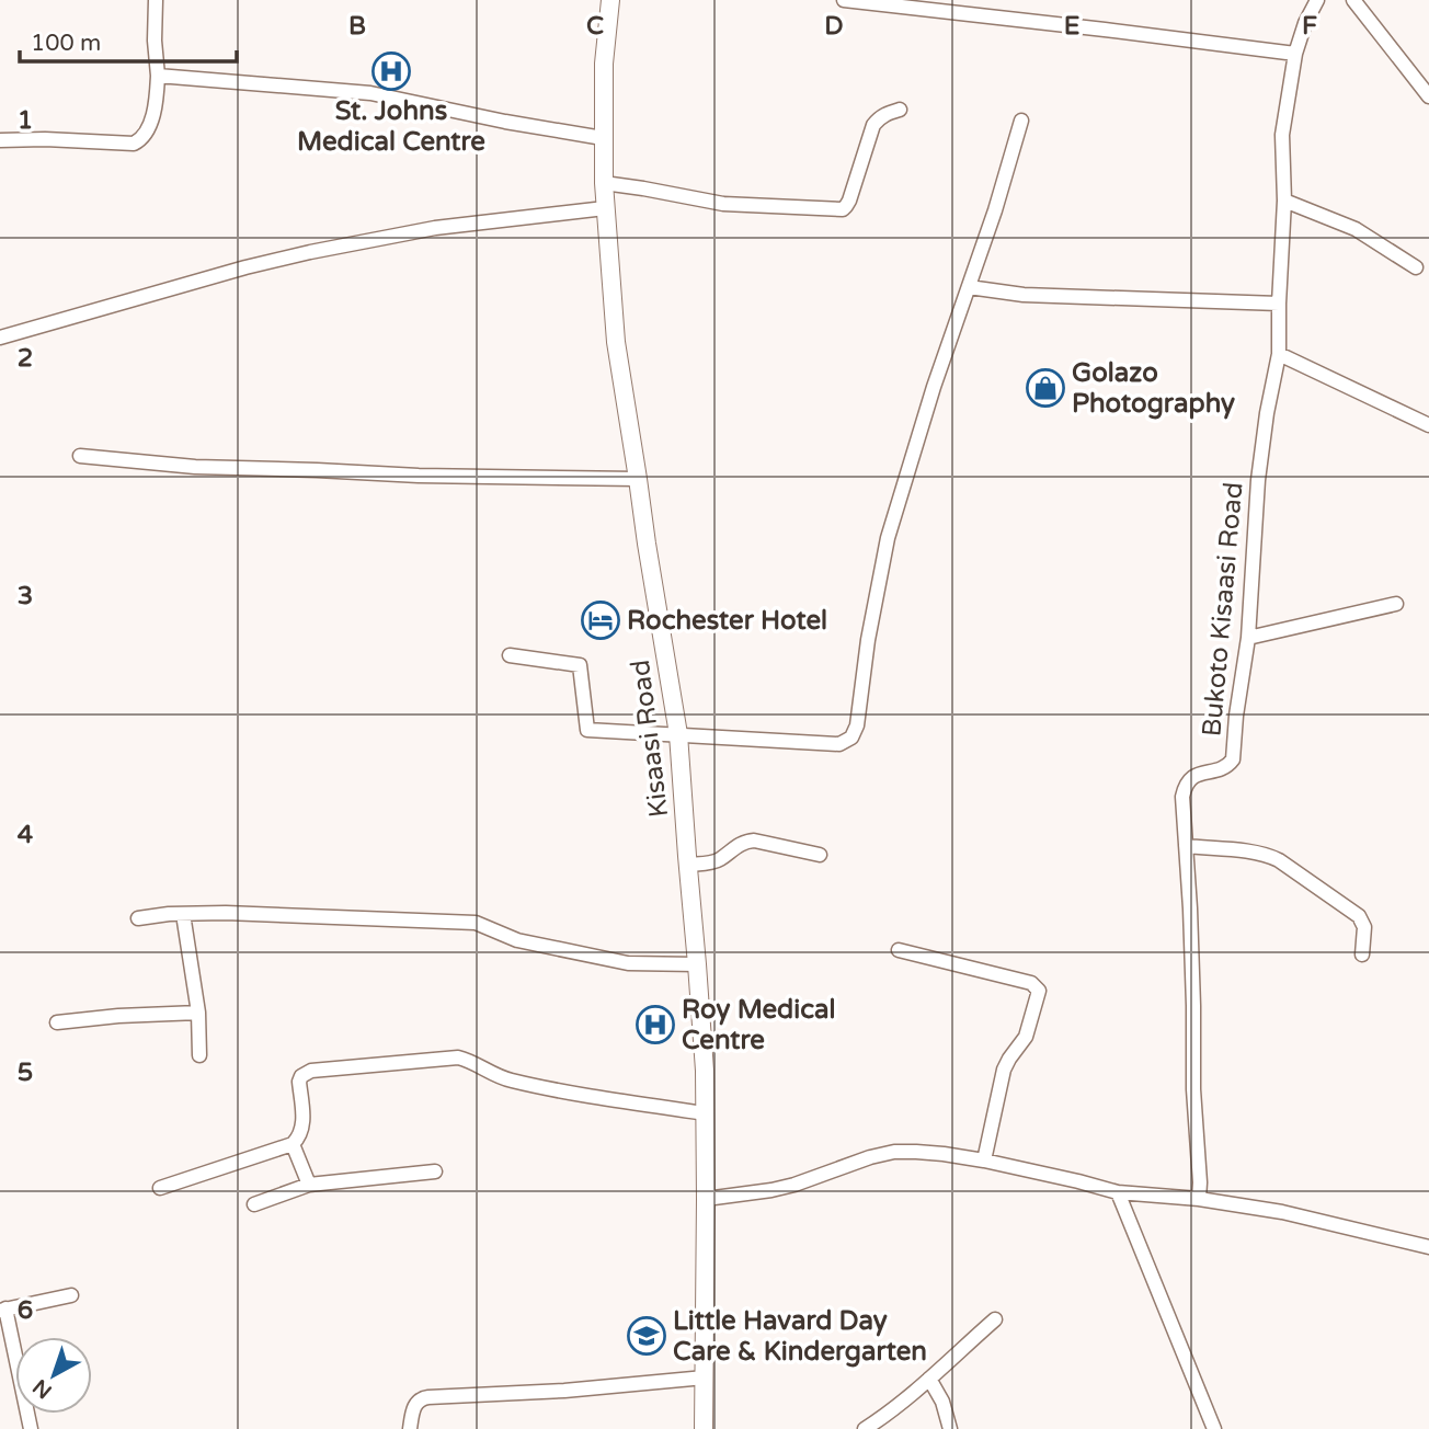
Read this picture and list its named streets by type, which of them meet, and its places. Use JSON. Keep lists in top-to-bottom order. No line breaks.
{"streets":{"main road":["Kisaasi Road"],"street":["Bukoto Kisaasi Road"]},"places":{"hospital":["St. Johns Medical Centre","Roy Medical Centre"],"shop":["Golazo Photography"],"hotel":["Rochester Hotel"],"school or university":["Little Havard Day Care & Kindergarten"]},"scale_bar":"100 m","north":"bottom left","grid":{"columns":["B","C","D","E","F"],"rows":["1","2","3","4","5","6"]}}
